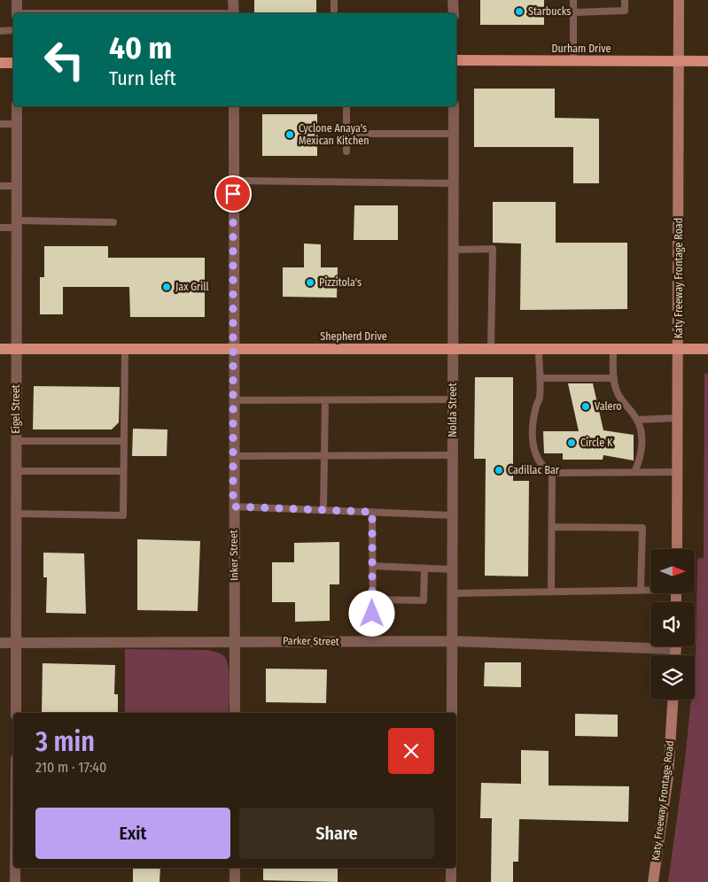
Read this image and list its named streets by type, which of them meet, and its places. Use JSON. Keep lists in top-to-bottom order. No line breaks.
{"streets":{"main road":["Durham Drive","Katy Freeway Frontage Road","Shepherd Drive"],"street":["Eigel Street","Nolda Street","Inker Street","Parker Street"]},"crossings":[["Durham Drive","Katy Freeway Frontage Road"],["Katy Freeway Frontage Road","Shepherd Drive"],["Shepherd Drive","Eigel Street"],["Shepherd Drive","Nolda Street"],["Shepherd Drive","Inker Street"],["Eigel Street","Parker Street"],["Nolda Street","Parker Street"],["Inker Street","Parker Street"]],"places":["Starbucks","Cyclone Anaya's Mexican Kitchen","Pizzitola's","Jax Grill","Valero","Circle K","Cadillac Bar"],"north":"right","page":{"turn":["40 m","Turn left"],"heading":["3 min","210 m · 17:40"],"buttons":["Exit","Share"]}}
